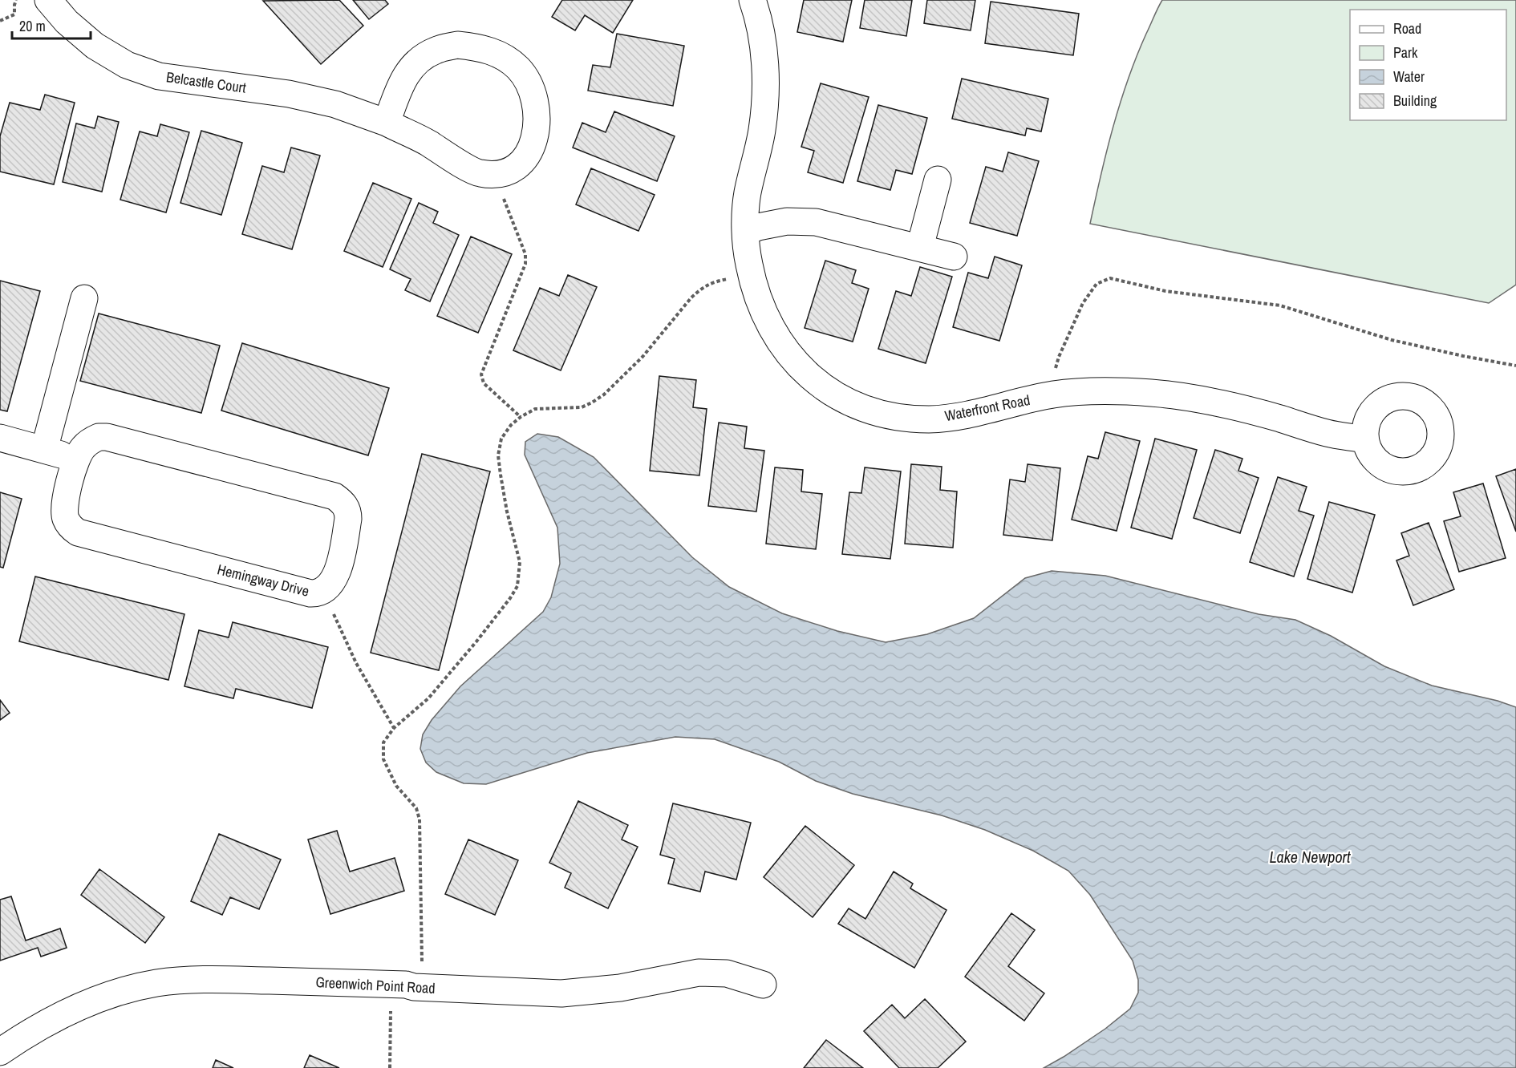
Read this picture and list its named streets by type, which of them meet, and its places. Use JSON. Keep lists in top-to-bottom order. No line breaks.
{"streets":{"street":["Belcastle Court","Waterfront Road","Hemingway Drive","Greenwich Point Road"]},"water":["Lake Newport"],"legend":["Road","Park","Water","Building"],"scale_bar":"20 m"}
